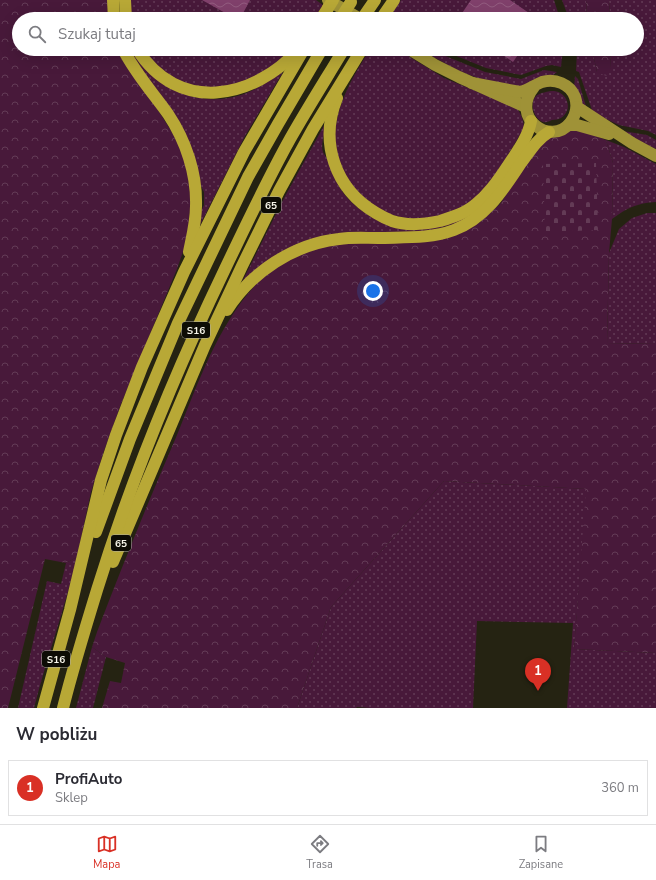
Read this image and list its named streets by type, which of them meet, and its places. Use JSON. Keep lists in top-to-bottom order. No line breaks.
{"streets":{"highway":["65","S16"]},"crossings":[["65","S16"]],"page":{"search":"Szukaj tutaj","pins":"1","heading":"W pobliżu","list":[{"mark":"1","name":"ProfiAuto","note":"Sklep","value":"360 m"}],"nav":["Mapa","Trasa","Zapisane"]}}
